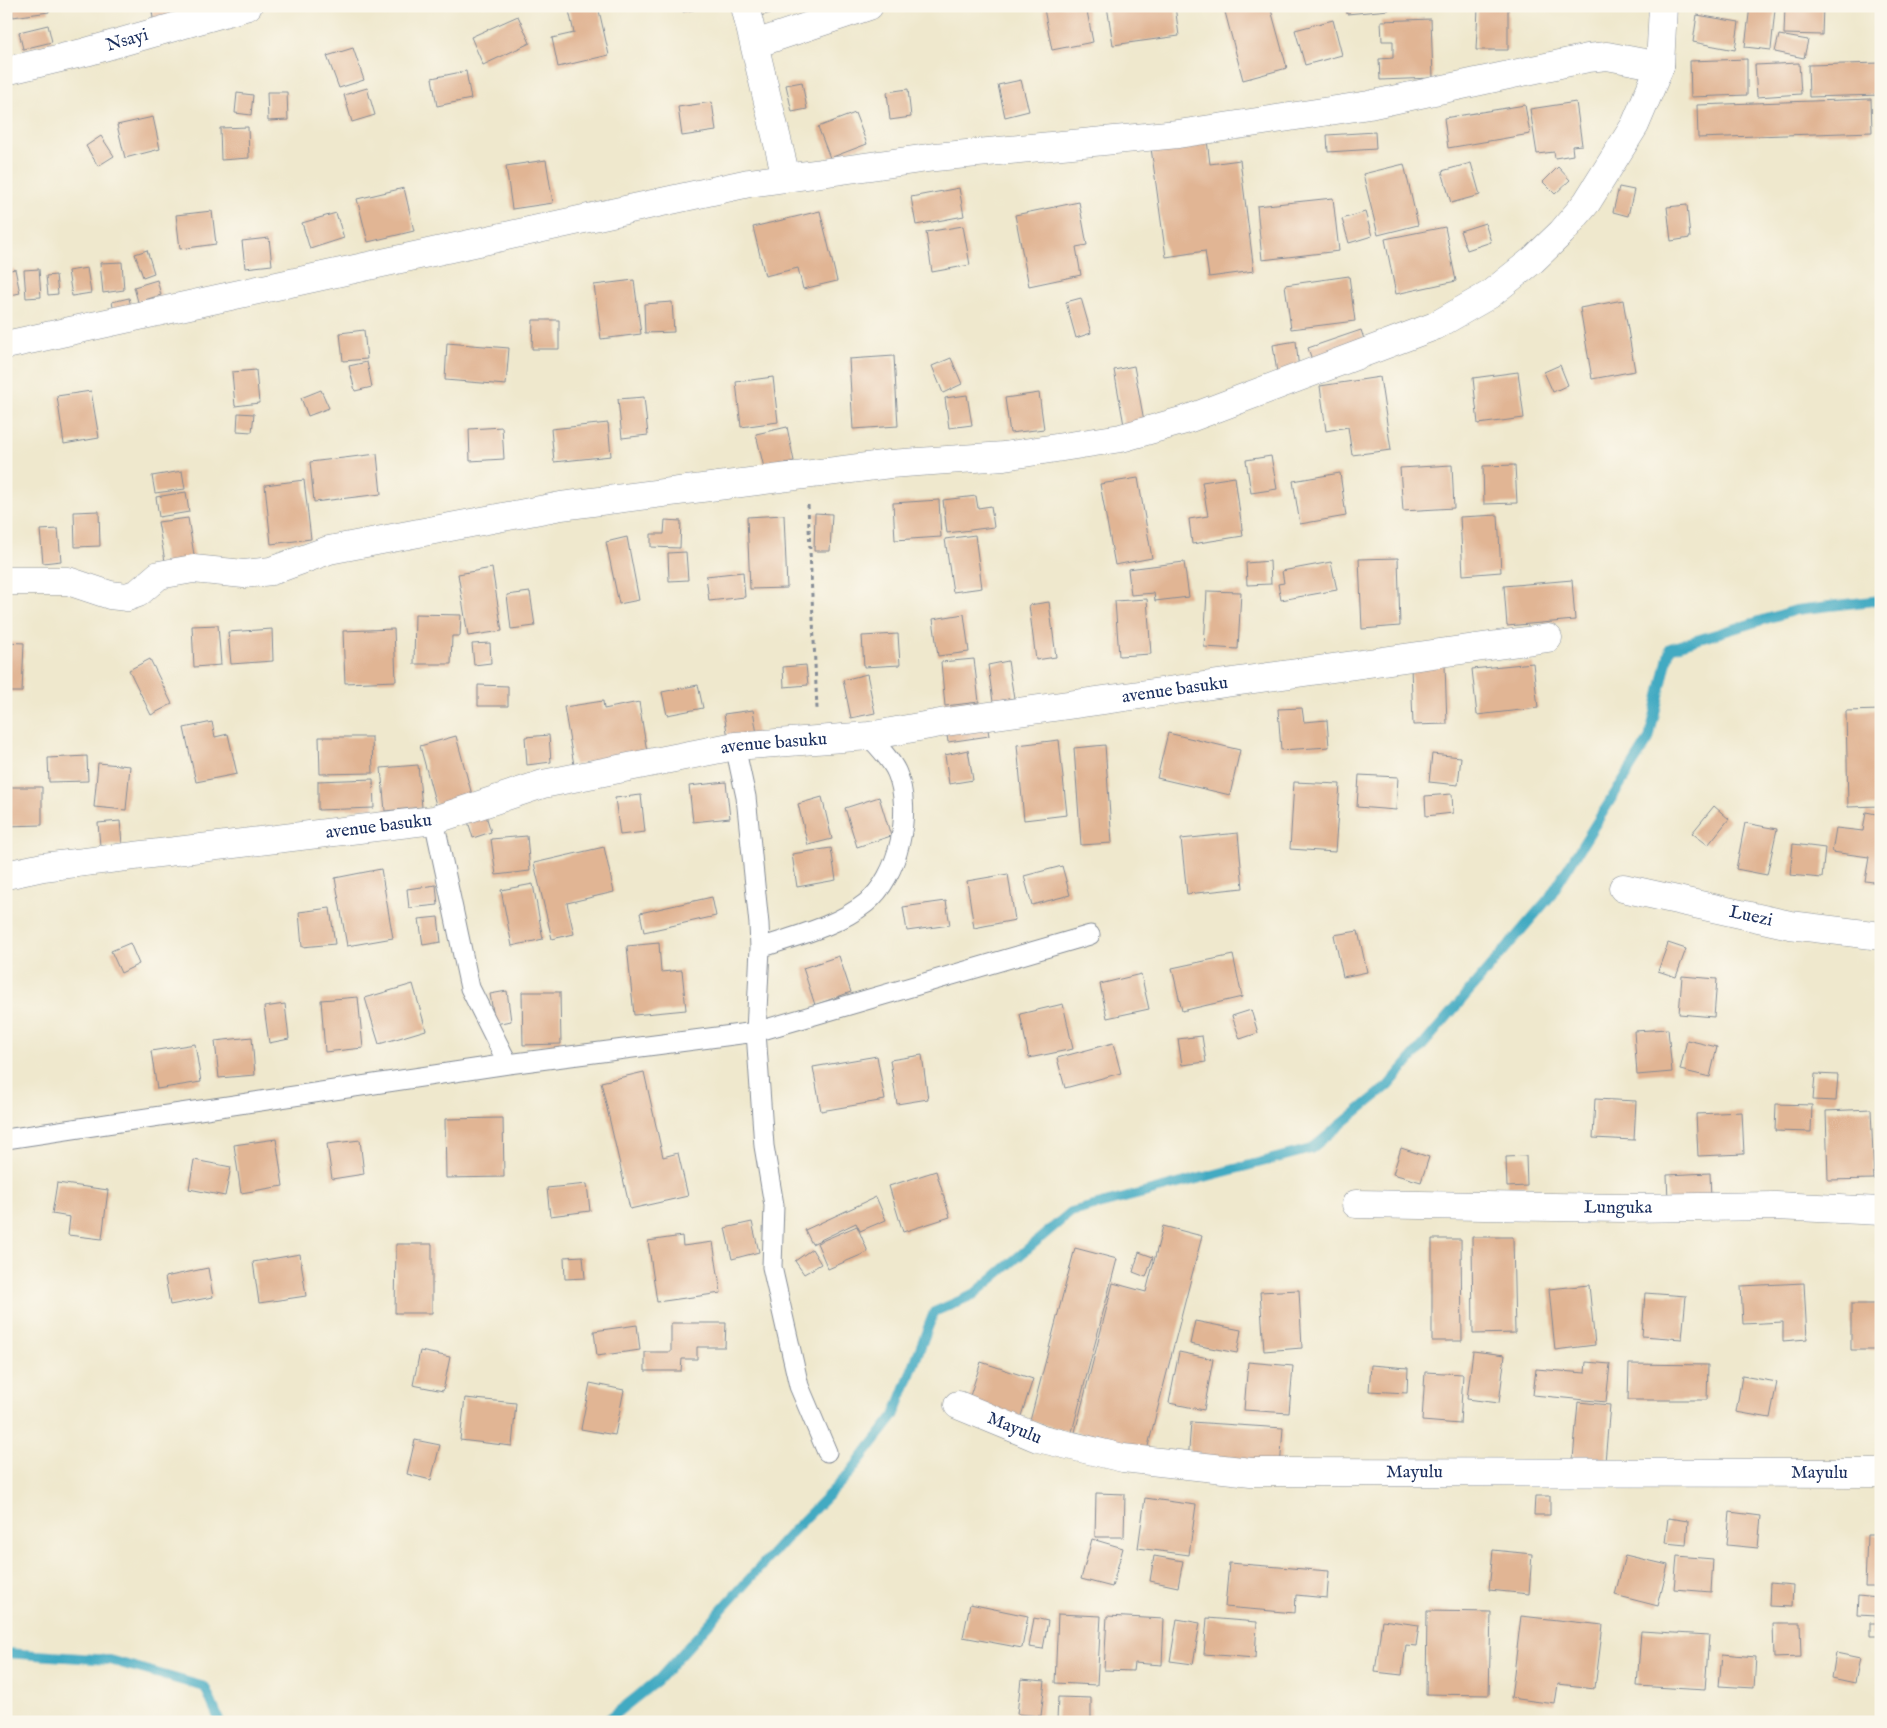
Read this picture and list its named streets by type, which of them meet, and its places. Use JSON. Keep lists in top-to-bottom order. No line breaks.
{"streets":{"street":["Nsayi","avenue basuku","Luezi","Lunguka","Mayulu"]}}
